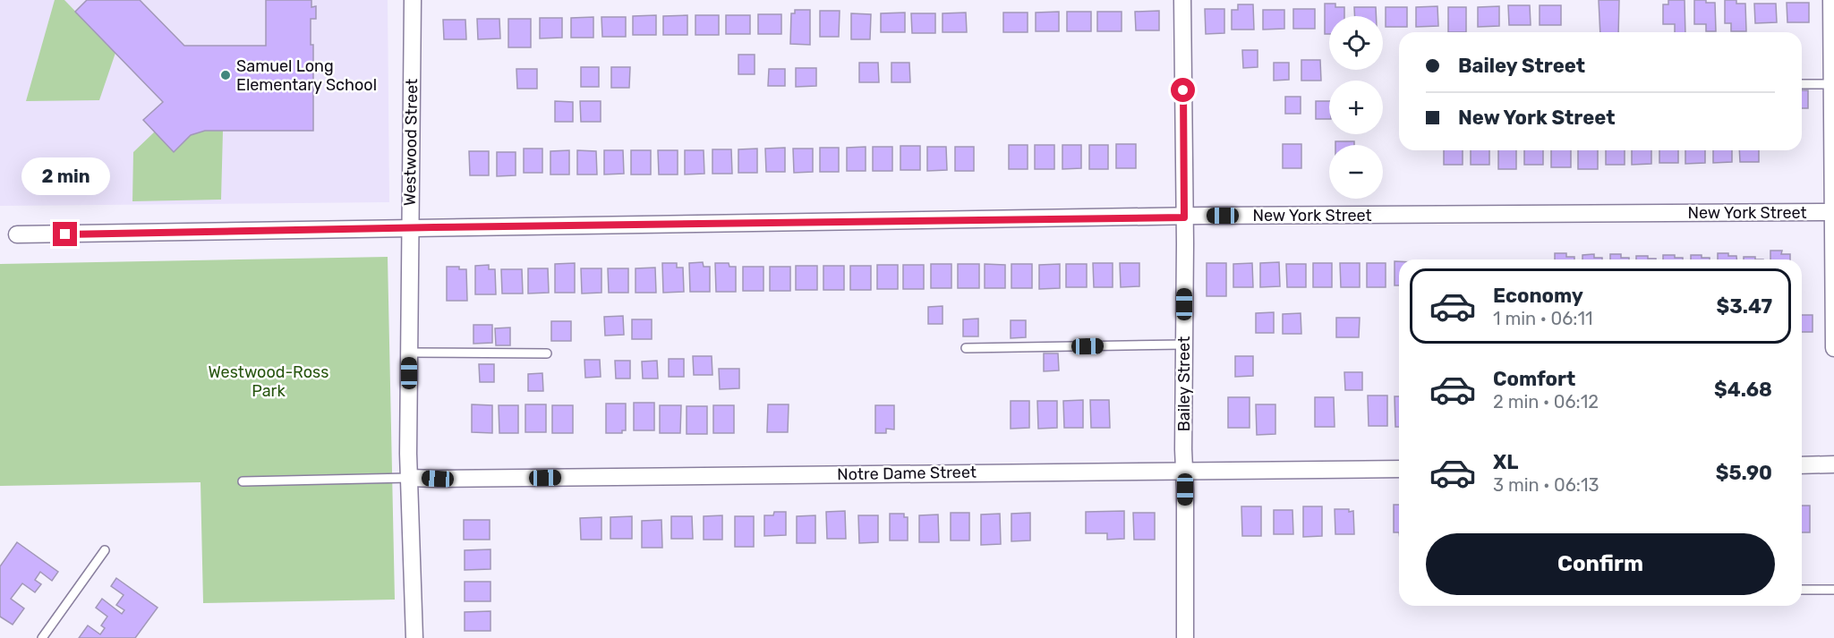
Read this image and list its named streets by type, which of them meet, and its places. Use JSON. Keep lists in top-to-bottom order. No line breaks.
{"streets":{"street":["Westwood Street","New York Street","Bailey Street","Notre Dame Street"]},"crossings":[["Westwood Street","New York Street"],["Westwood Street","Notre Dame Street"],["New York Street","Bailey Street"],["Bailey Street","Notre Dame Street"]],"parks":["Westwood-Ross Park"],"places":["Samuel Long Elementary School"],"page":{"map_buttons":["+","−"],"banner":["Bailey Street","New York Street"],"bubble":"2 min","list":[{"name":"Economy","note":"1 min · 06:11","value":"$3.47"},{"name":"Comfort","note":"2 min · 06:12","value":"$4.68"},{"name":"XL","note":"3 min · 06:13","value":"$5.90"}],"buttons":"Confirm"}}
